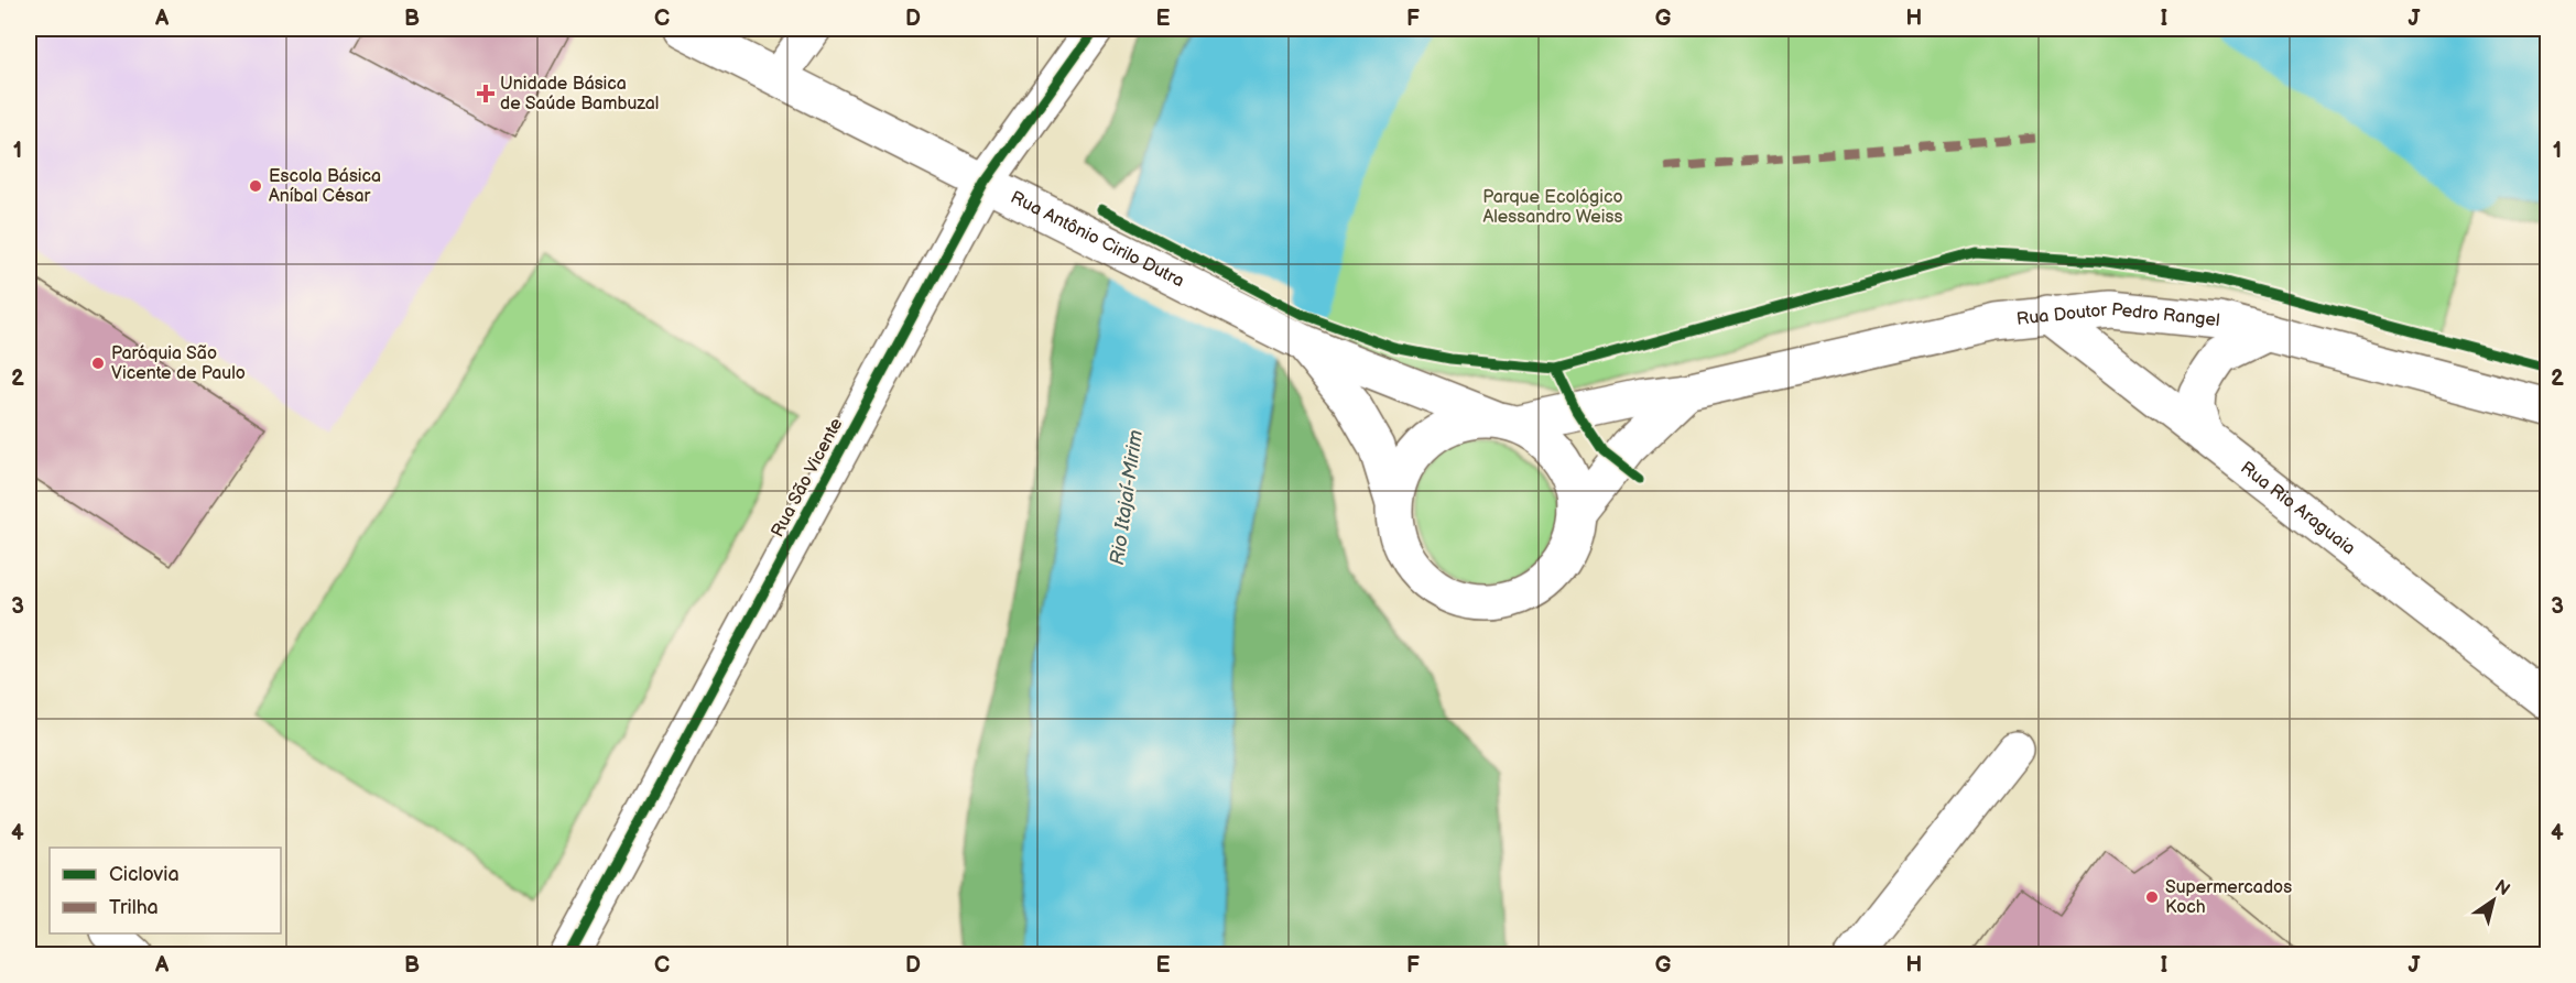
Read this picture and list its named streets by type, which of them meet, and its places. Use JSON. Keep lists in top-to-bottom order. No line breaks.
{"streets":{"main road":["Rua Antônio Cirilo Dutra","Rua Doutor Pedro Rangel","Rua São Vicente","Rua Rio Araguaia"]},"crossings":[["Rua Antônio Cirilo Dutra","Rua Doutor Pedro Rangel"],["Rua Antônio Cirilo Dutra","Rua São Vicente"],["Rua Doutor Pedro Rangel","Rua Rio Araguaia"]],"water":["Rio Itajaí-Mirim"],"parks":["Parque Ecológico Alessandro Weiss"],"places":{"health":["Unidade Básica de Saúde Bambuzal"],"other":["Escola Básica Aníbal César","Paróquia São Vicente de Paulo","Supermercados Koch"]},"legend":["Ciclovia","Trilha"],"north":"top right","grid":{"columns":["A","B","C","D","E","F","G","H","I","J"],"rows":["1","2","3","4"]}}
